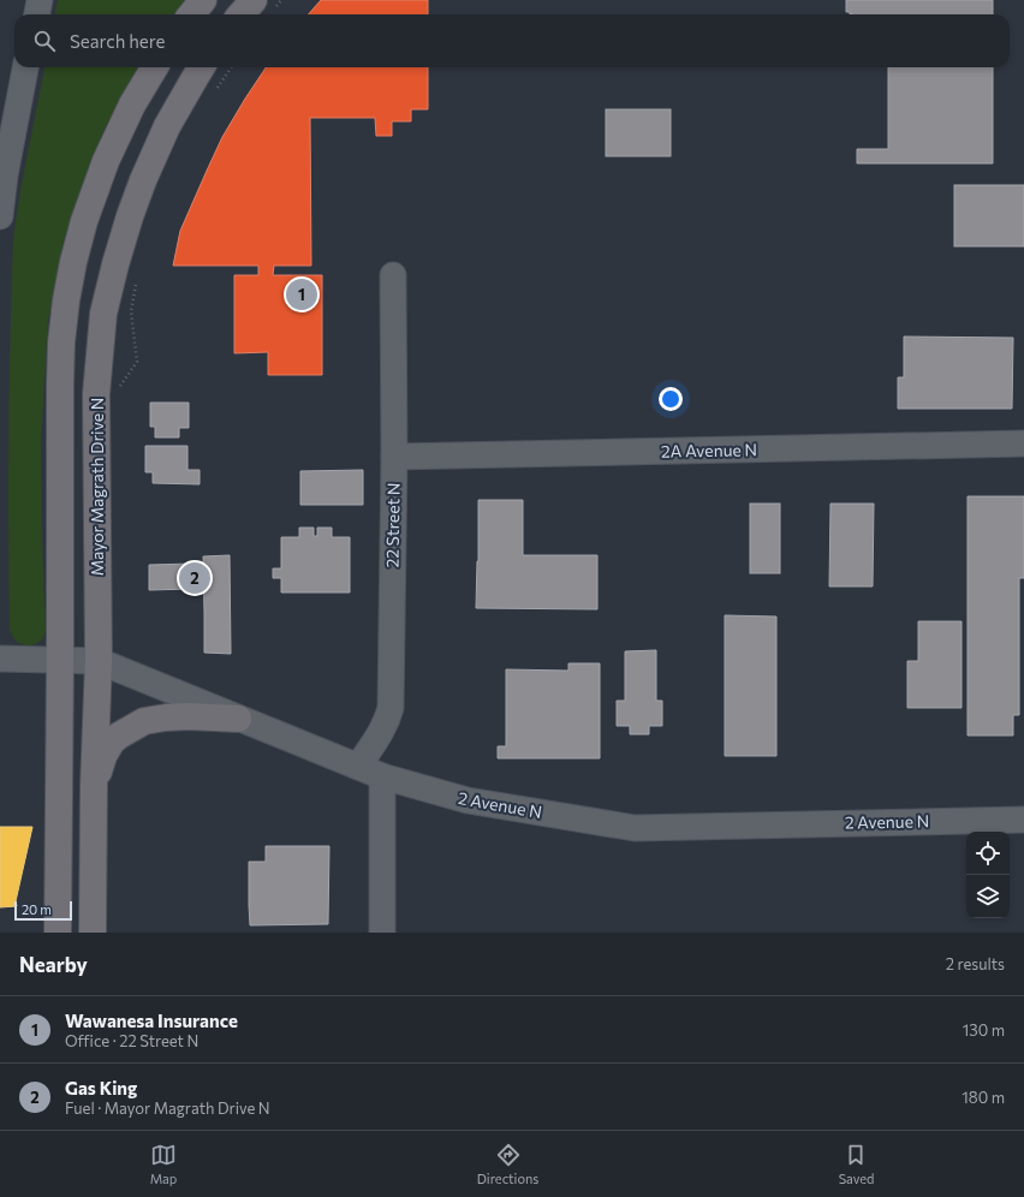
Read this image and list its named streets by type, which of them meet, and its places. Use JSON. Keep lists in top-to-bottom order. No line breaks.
{"streets":{"main road":["Mayor Magrath Drive N"],"street":["2A Avenue N","22 Street N","2 Avenue N"]},"crossings":[["2A Avenue N","22 Street N"],["Mayor Magrath Drive N","2 Avenue N"],["22 Street N","2 Avenue N"]],"scale_bar":"20 m","page":{"search":"Search here","pins":["1","2"],"scale":"20 m","heading":["Nearby","2 results"],"list":[{"mark":"1","name":"Wawanesa Insurance","note":"Office · 22 Street N","value":"130 m"},{"mark":"2","name":"Gas King","note":"Fuel · Mayor Magrath Drive N","value":"180 m"}],"nav":["Map","Directions","Saved"]}}
